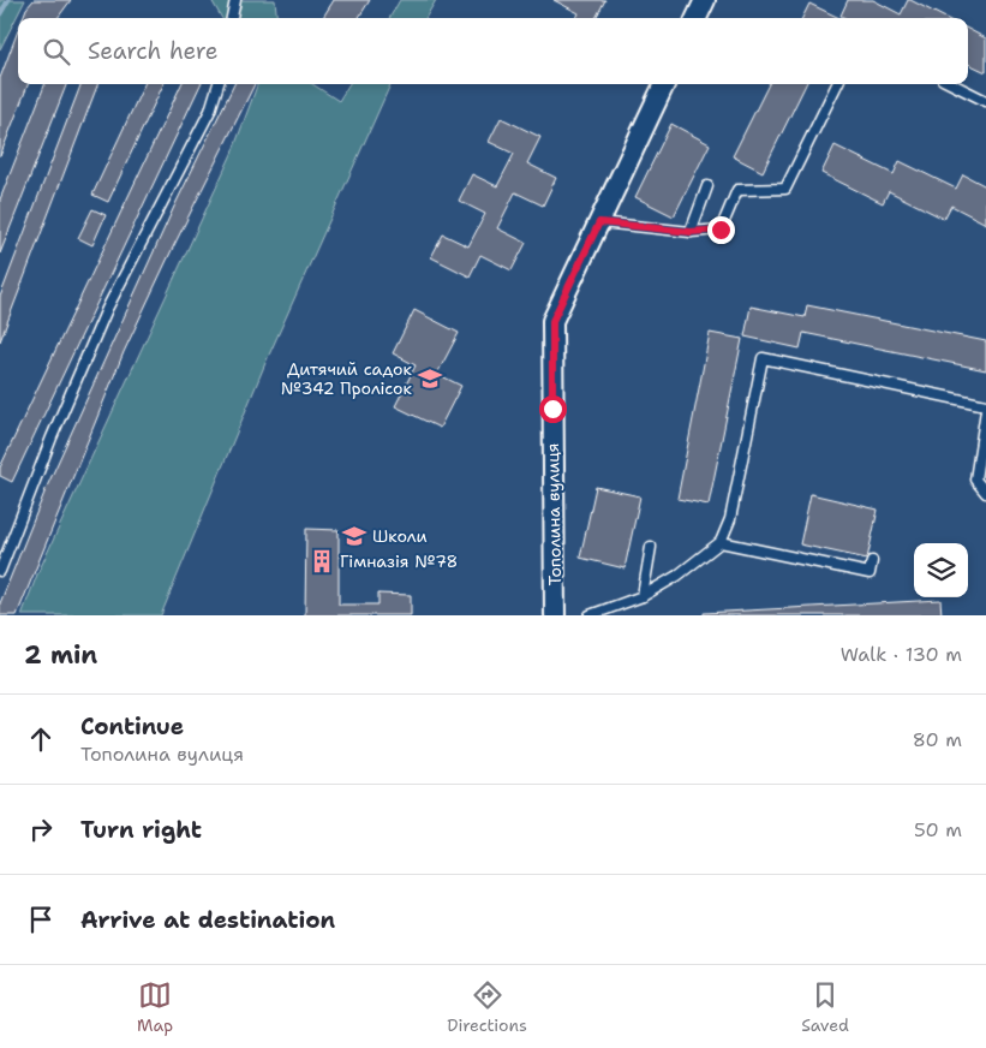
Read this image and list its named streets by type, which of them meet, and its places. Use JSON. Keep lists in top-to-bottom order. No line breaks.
{"streets":{"street":["Тополина вулиця"]},"places":{"school or university":["Дитячий садок №342 Пролісок","Школи"],"building":["Гімназія №78"]},"page":{"search":"Search here","heading":["2 min","Walk · 130 m"],"list":[["Continue","Тополина вулиця","80 m"],["Turn right","50 m"],"Arrive at destination"],"nav":["Map","Directions","Saved"]}}
